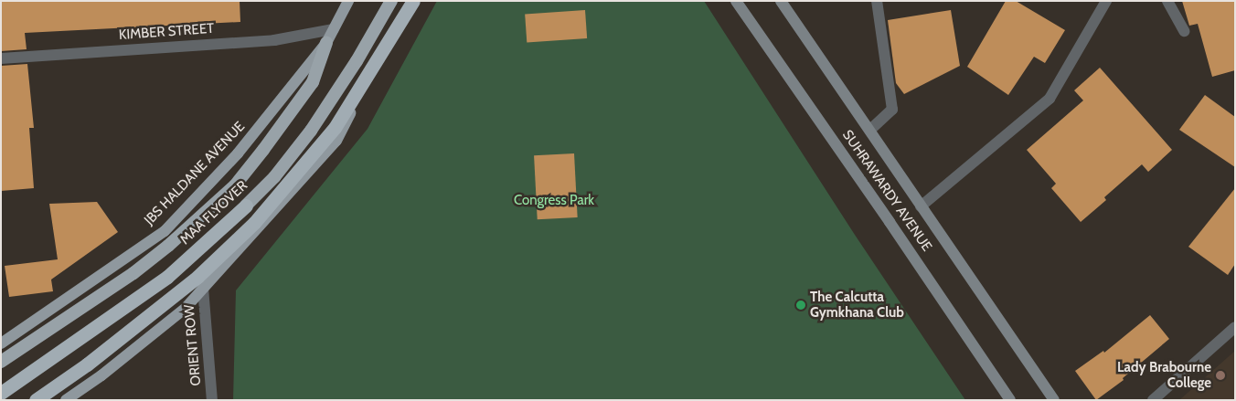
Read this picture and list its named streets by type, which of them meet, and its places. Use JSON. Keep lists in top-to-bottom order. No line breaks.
{"streets":{"highway":["MAA FLYOVER"],"main road":["JBS HALDANE AVENUE","SUHRAWARDY AVENUE"],"street":["KIMBER STREET","ORIENT ROW"]},"crossings":[["KIMBER STREET","JBS HALDANE AVENUE"],["JBS HALDANE AVENUE","MAA FLYOVER"]],"parks":["Congress Park"],"places":["The Calcutta Gymkhana Club","Lady Brabourne College"]}
